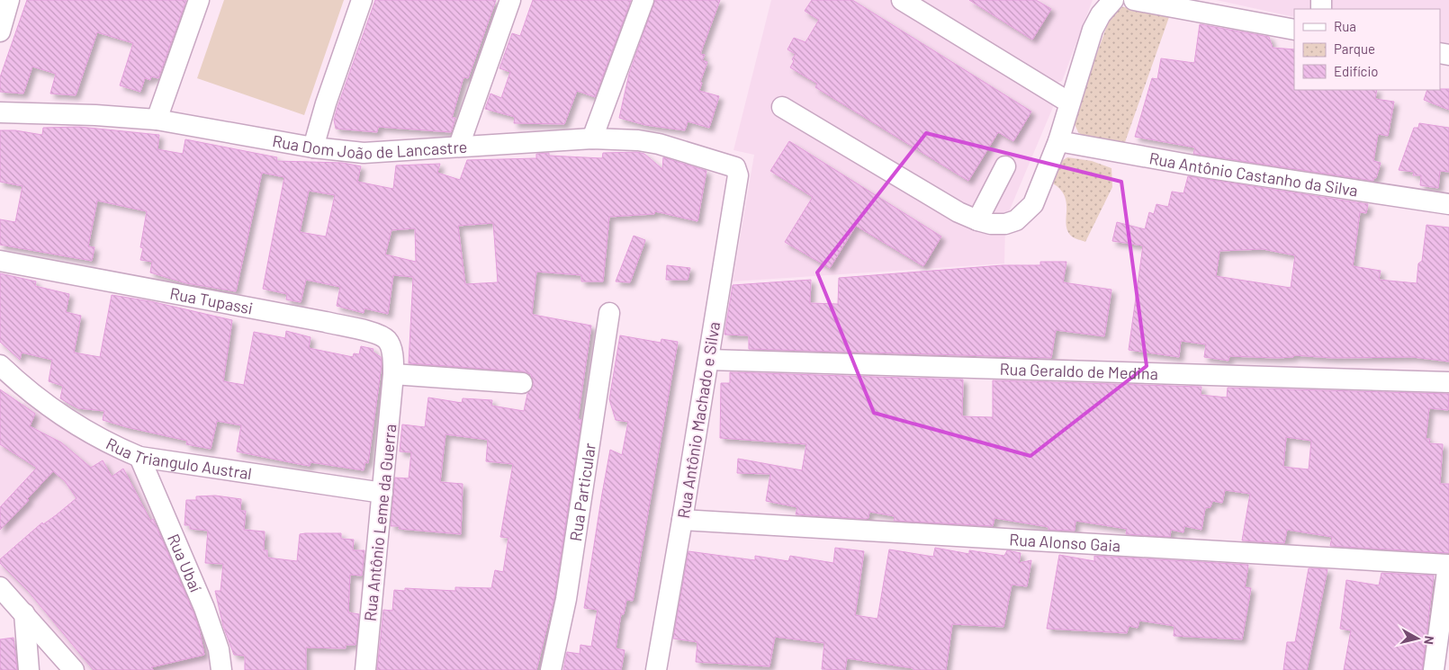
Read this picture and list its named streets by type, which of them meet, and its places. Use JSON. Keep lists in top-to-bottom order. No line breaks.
{"streets":{"street":["Rua Dom João de Lancastre","Rua Antônio Castanho da Silva","Rua Tupassi","Rua Geraldo de Medina","Rua Antônio Machado e Silva","Rua Triangulo Austral","Rua Particular","Rua Antônio Leme da Guerra","Rua Alonso Gaia","Rua Ubaí"]},"crossings":[["Rua Dom João de Lancastre","Rua Antônio Machado e Silva"],["Rua Tupassi","Rua Antônio Leme da Guerra"],["Rua Geraldo de Medina","Rua Antônio Machado e Silva"],["Rua Antônio Machado e Silva","Rua Alonso Gaia"],["Rua Triangulo Austral","Rua Antônio Leme da Guerra"],["Rua Triangulo Austral","Rua Ubaí"]],"legend":["Rua","Parque","Edifício"],"north":"right"}
